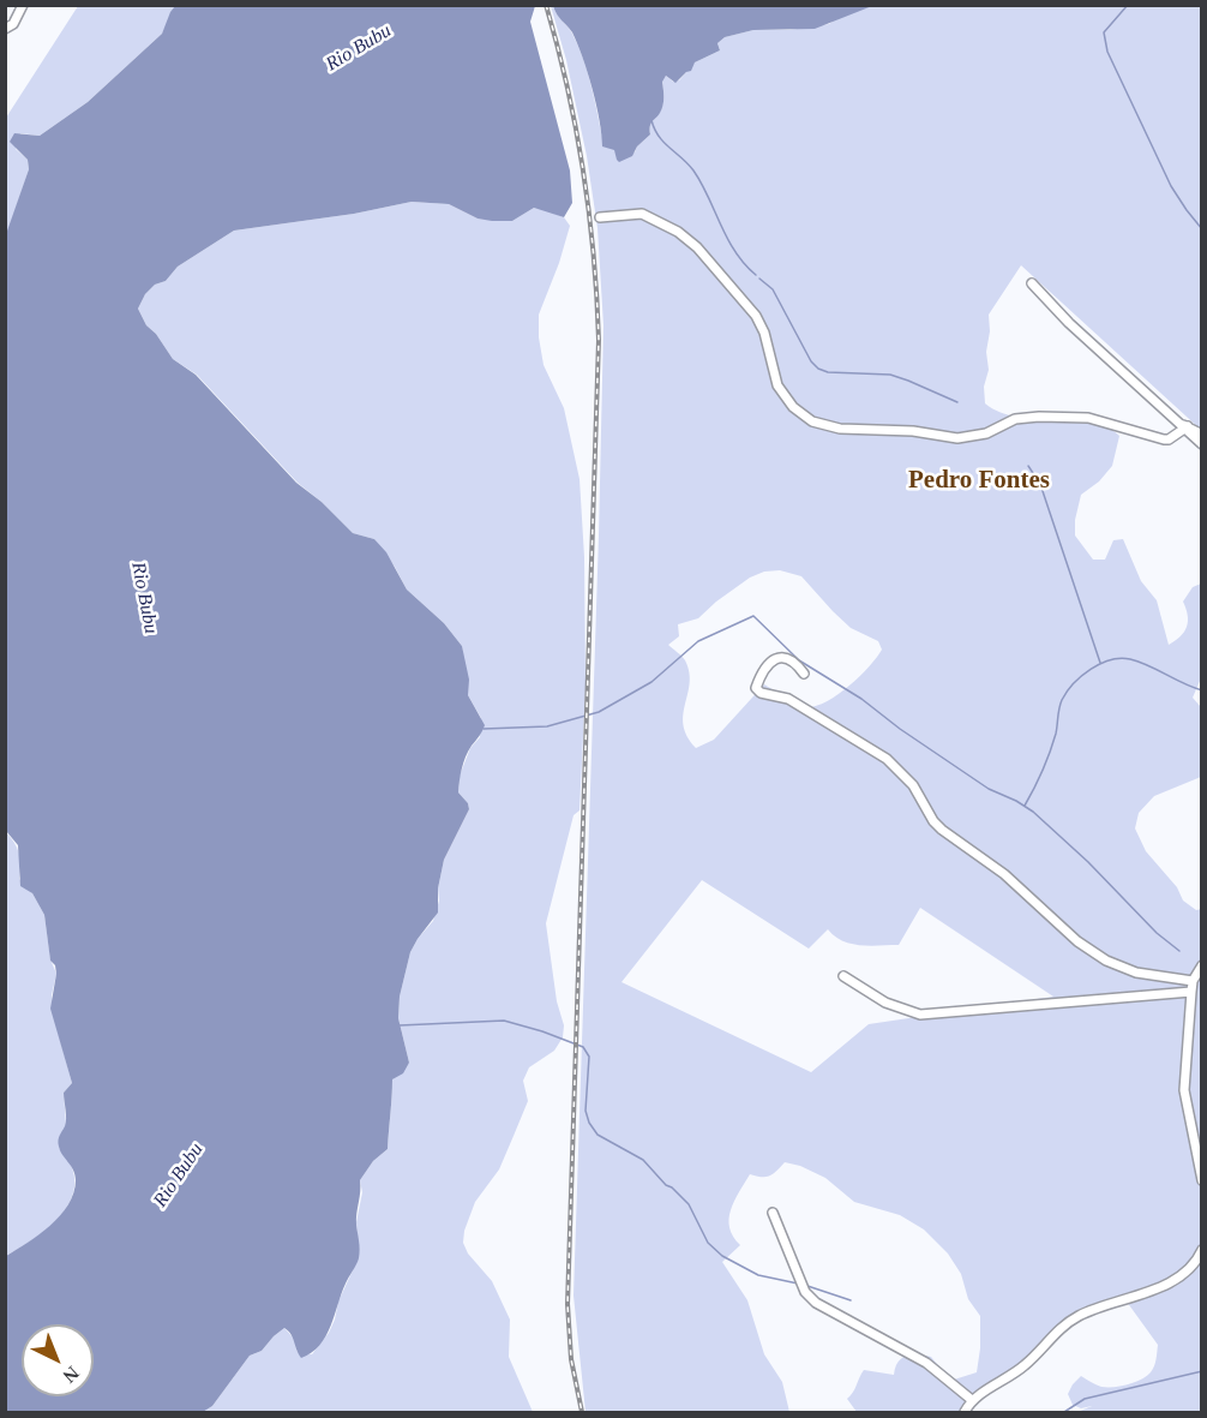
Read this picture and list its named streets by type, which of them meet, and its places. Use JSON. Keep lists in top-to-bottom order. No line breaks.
{"districts":["Pedro Fontes"],"water":["Rio Bubu"],"north":"bottom right"}
